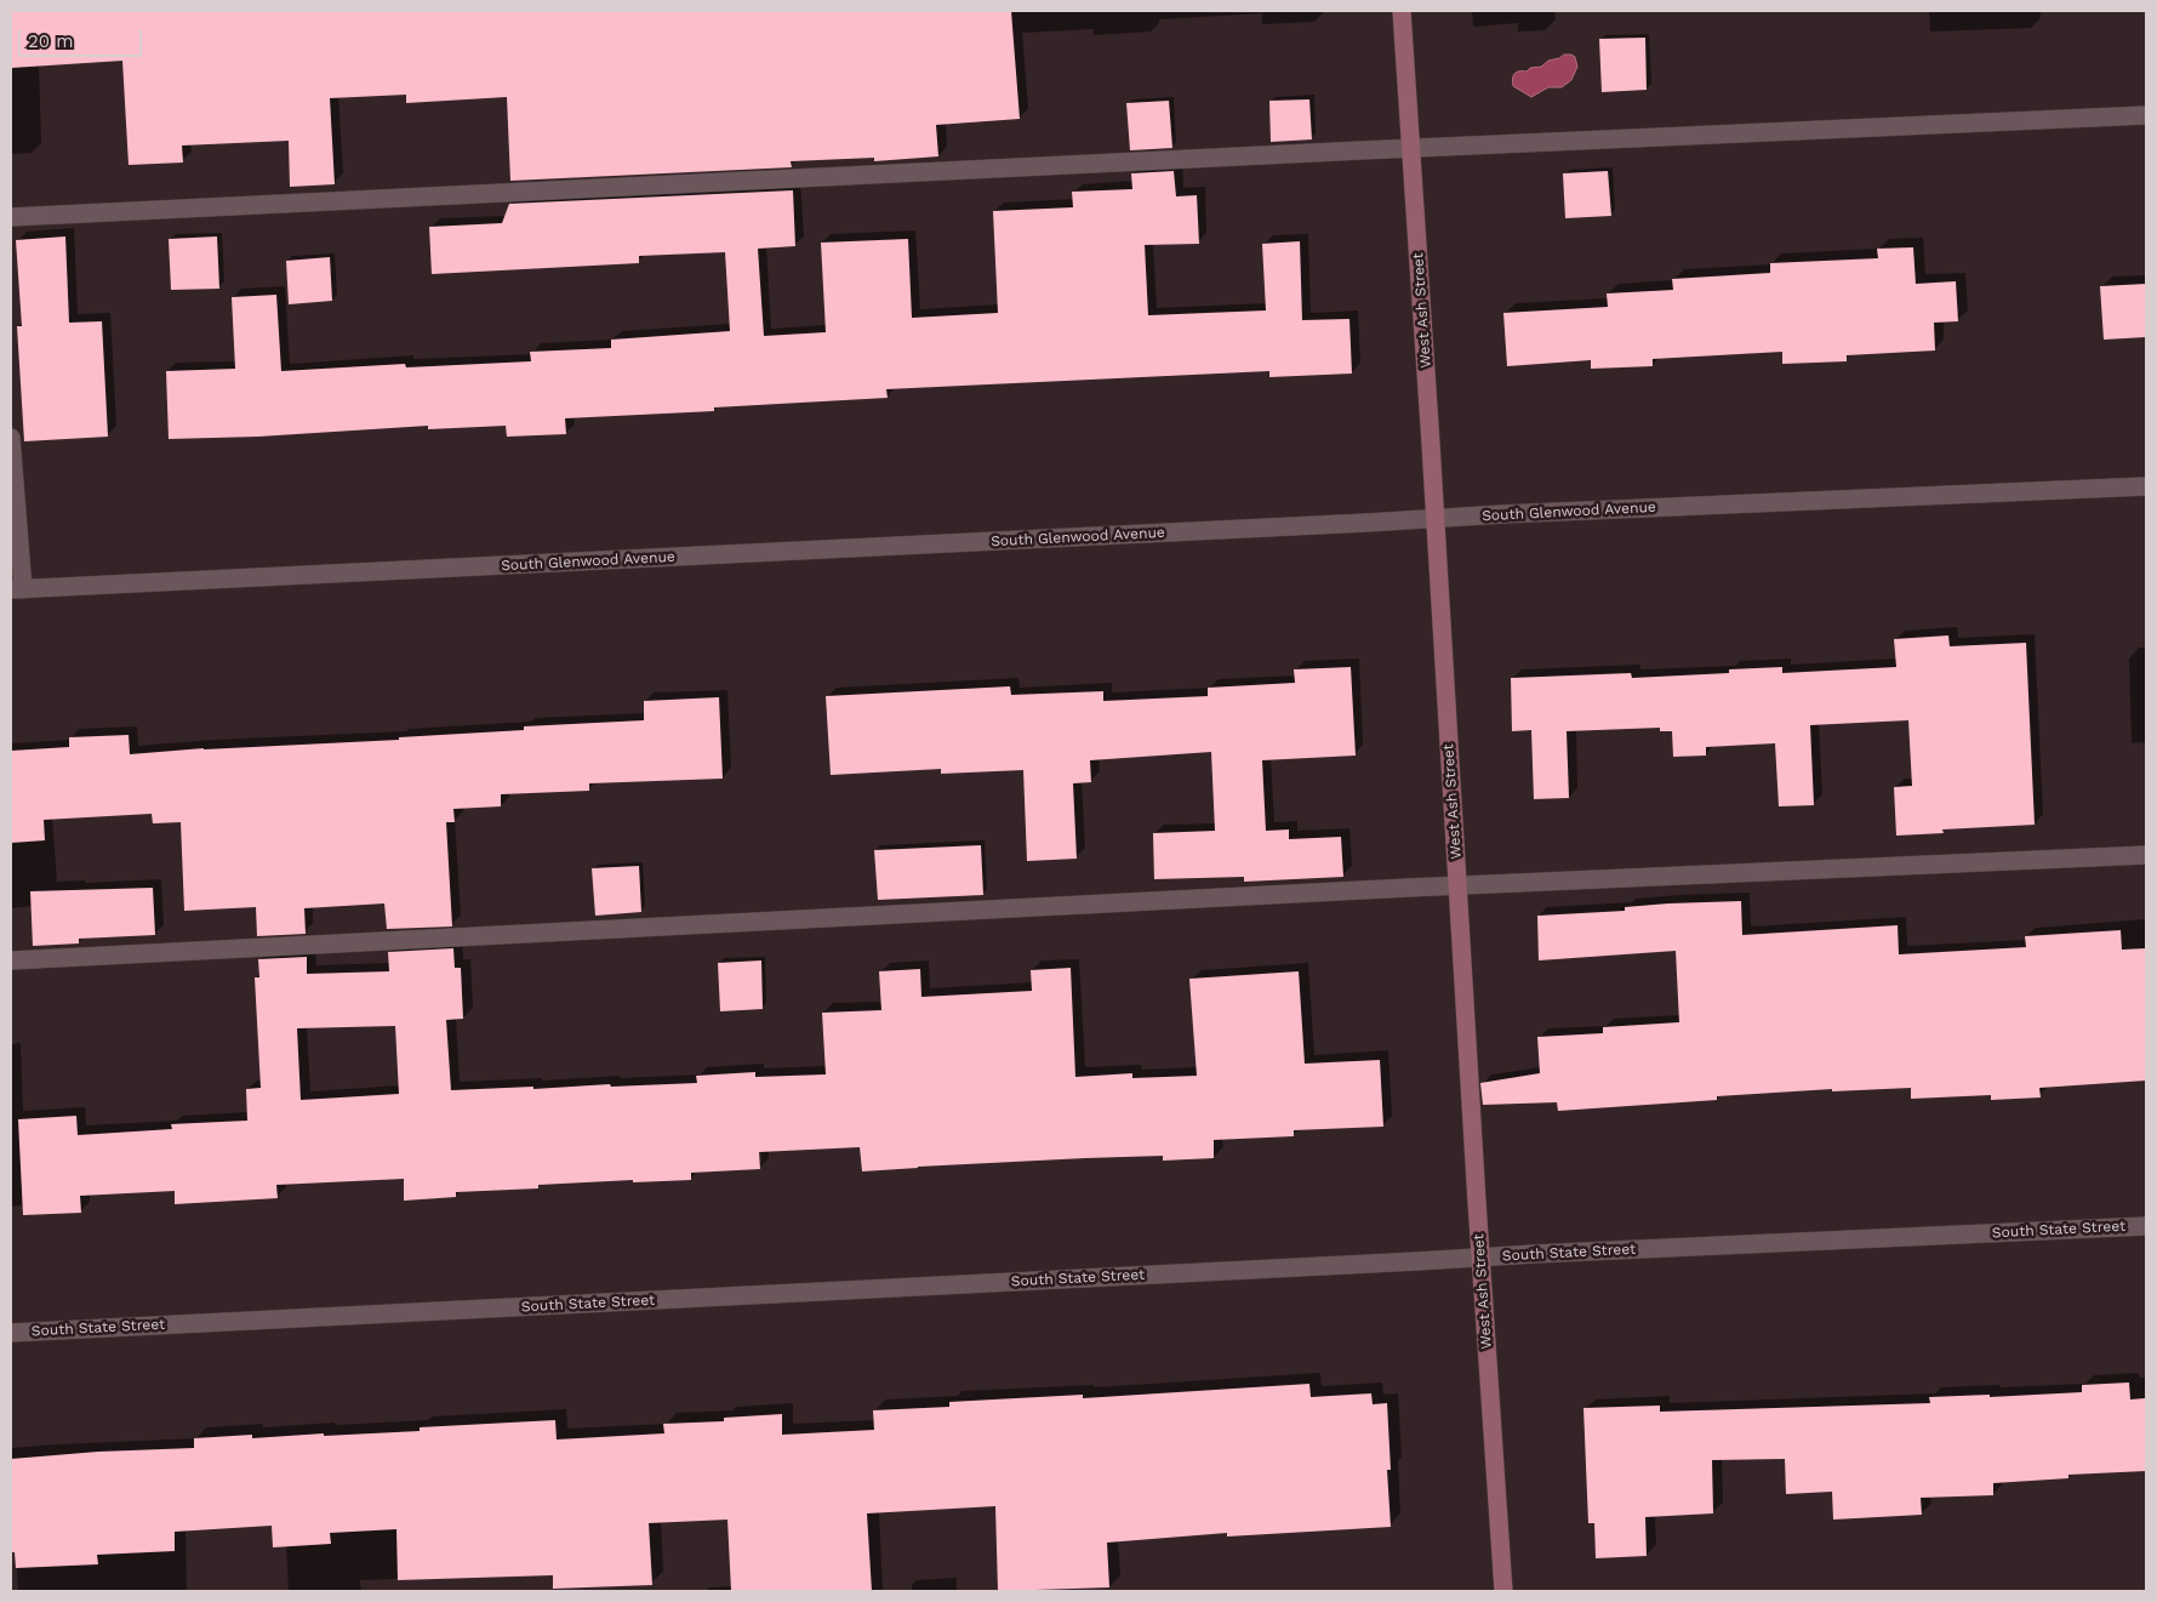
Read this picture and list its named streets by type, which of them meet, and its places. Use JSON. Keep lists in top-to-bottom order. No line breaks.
{"streets":{"street":["West Ash Street","South Glenwood Avenue","South State Street"]},"crossings":[["West Ash Street","South Glenwood Avenue"],["West Ash Street","South State Street"]],"scale_bar":"20 m"}
